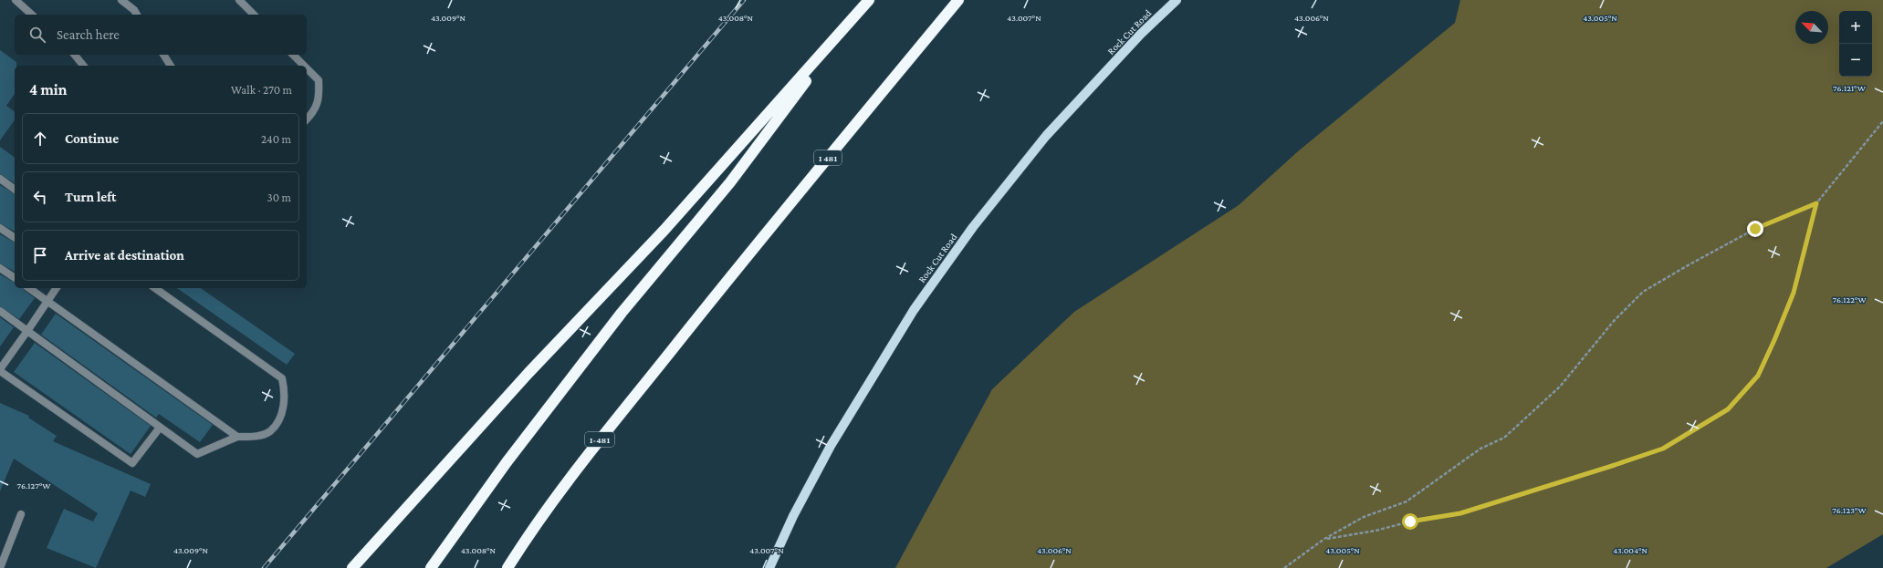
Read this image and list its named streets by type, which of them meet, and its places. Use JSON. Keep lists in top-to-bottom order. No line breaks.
{"streets":{"highway":["I 481","I-481"],"main road":["Rock Cut Road"]},"crossings":[["I 481","I-481"]],"north":"top left","page":{"map_buttons":["+","−"],"search":"Search here","heading":["4 min","Walk · 270 m"],"list":[["Continue","240 m"],["Turn left","30 m"],"Arrive at destination"]},"coordinates":["43.009°N","43.008°N","43.007°N","43.006°N","43.005°N","76.121°W","76.122°W","76.127°W","76.123°W","43.004°N"]}
